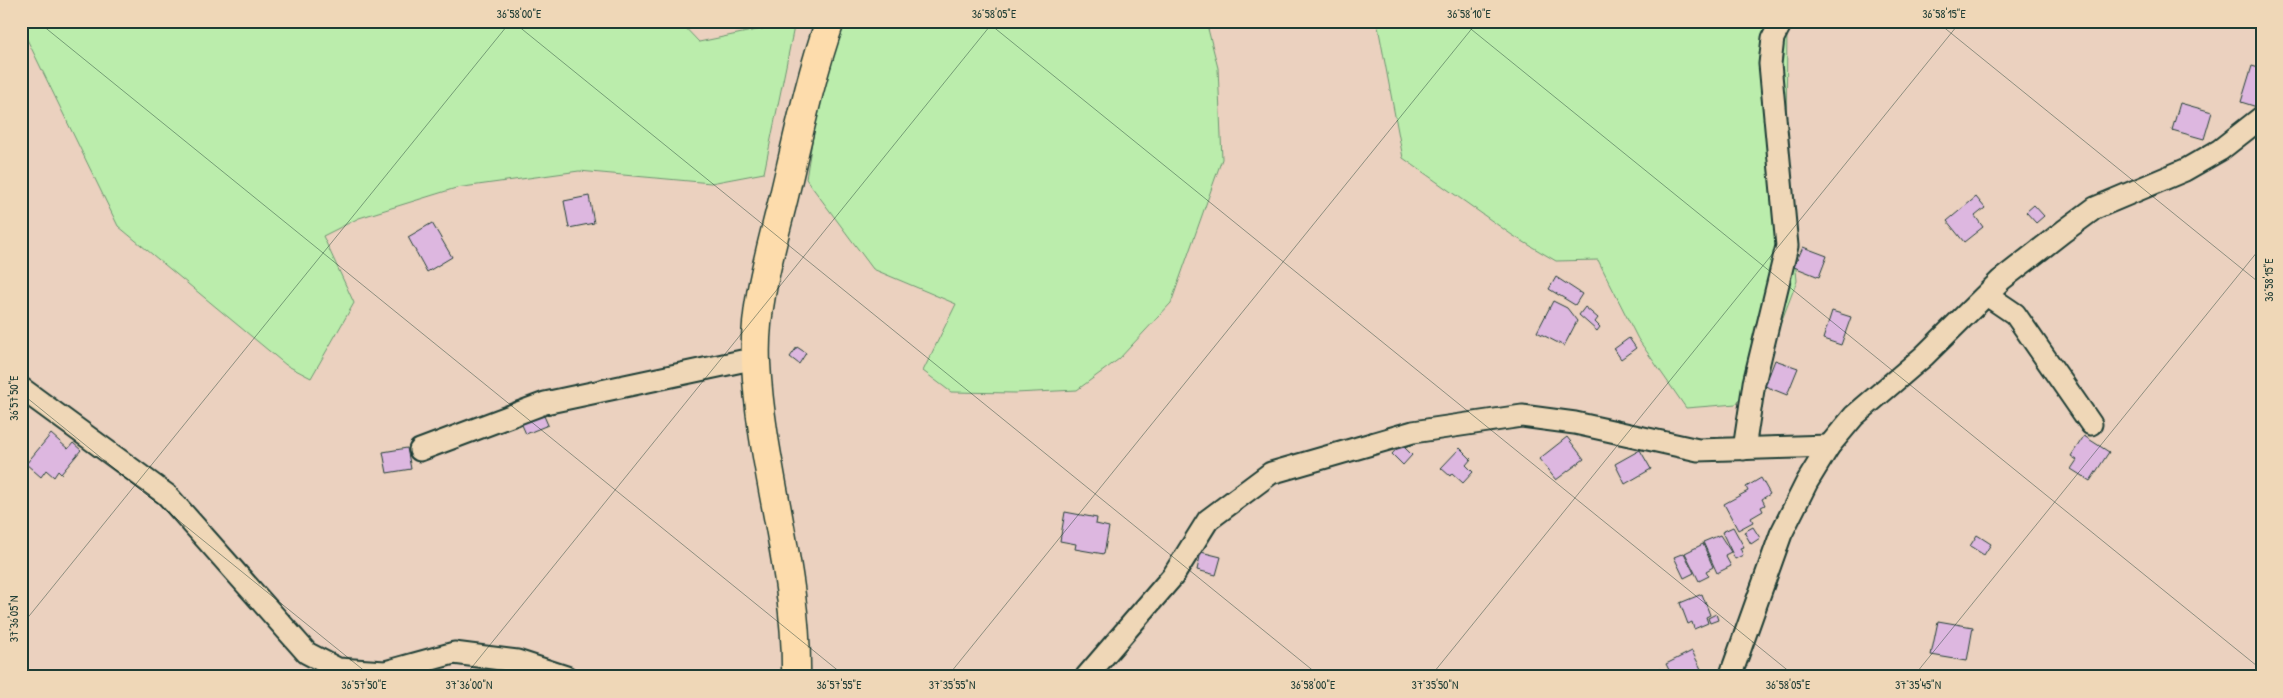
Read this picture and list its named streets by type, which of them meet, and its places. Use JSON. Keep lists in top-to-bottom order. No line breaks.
{"coordinates":["36°58'00\"E","36°58'05\"E","36°58'10\"E","36°58'15\"E","36°57'50\"E","37°36'05\"N","37°36'00\"N","36°57'55\"E","37°35'55\"N","37°35'50\"N","37°35'45\"N"]}
